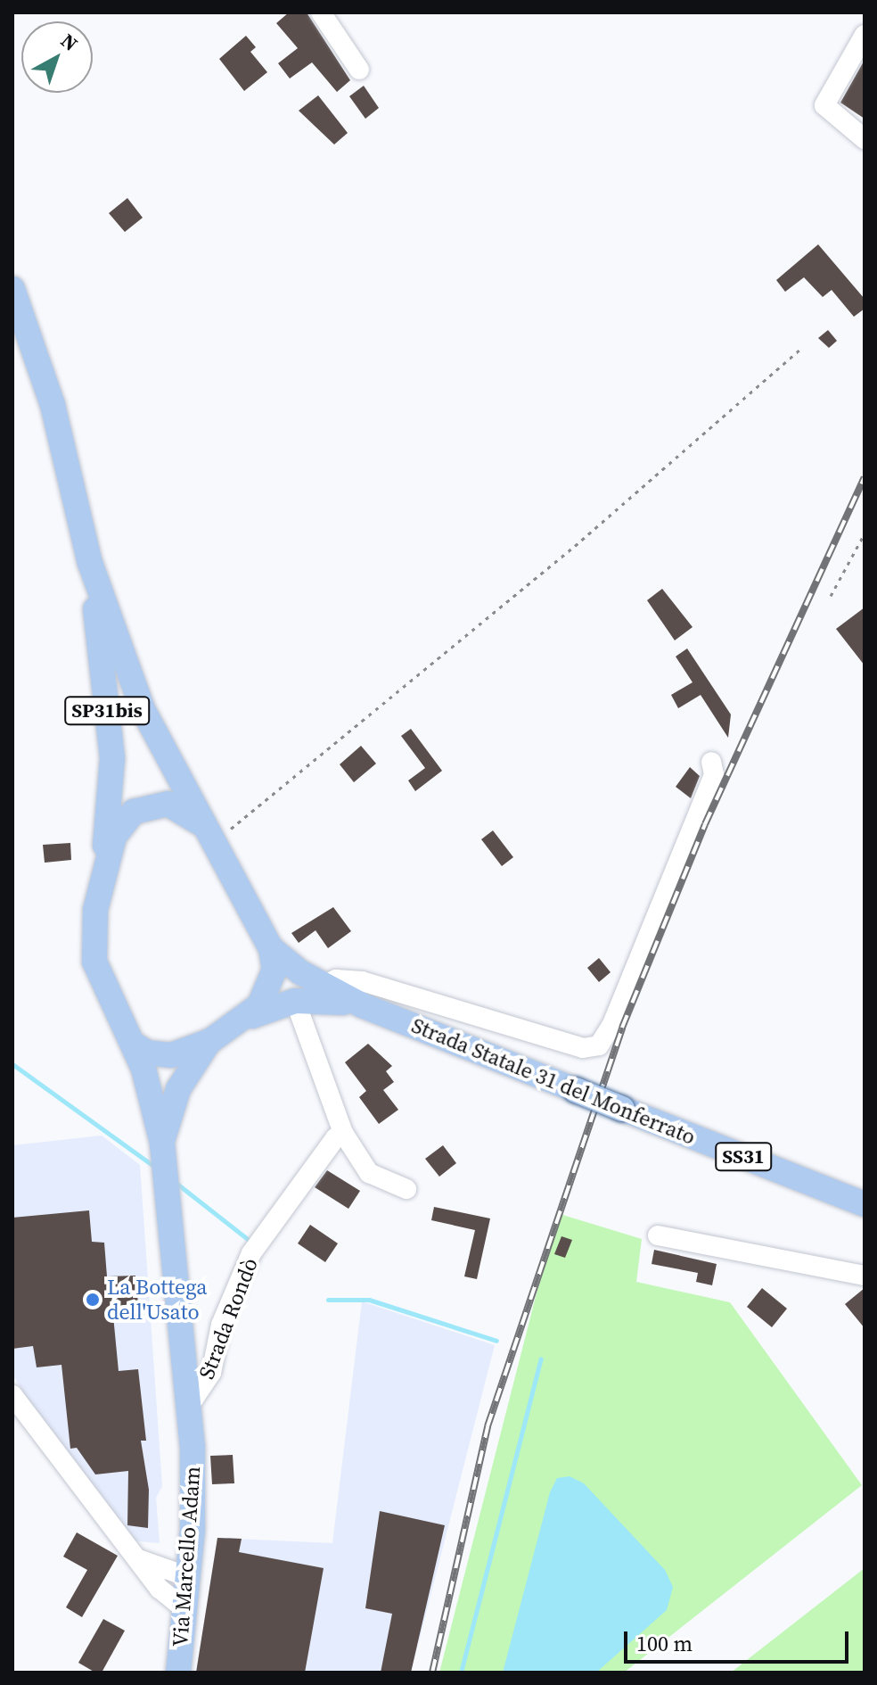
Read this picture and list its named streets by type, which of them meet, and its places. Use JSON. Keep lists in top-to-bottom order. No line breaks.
{"streets":{"main road":["SP31bis","Strada Statale 31 del Monferrato","SS31","Via Marcello Adam"],"street":["Strada Rondò"]},"crossings":[["SP31bis","Strada Statale 31 del Monferrato"],["SP31bis","Via Marcello Adam"],["Strada Statale 31 del Monferrato","Via Marcello Adam"],["Strada Rondò","Via Marcello Adam"]],"places":["La Bottega dell'Usato"],"scale_bar":"100 m","north":"top right"}
